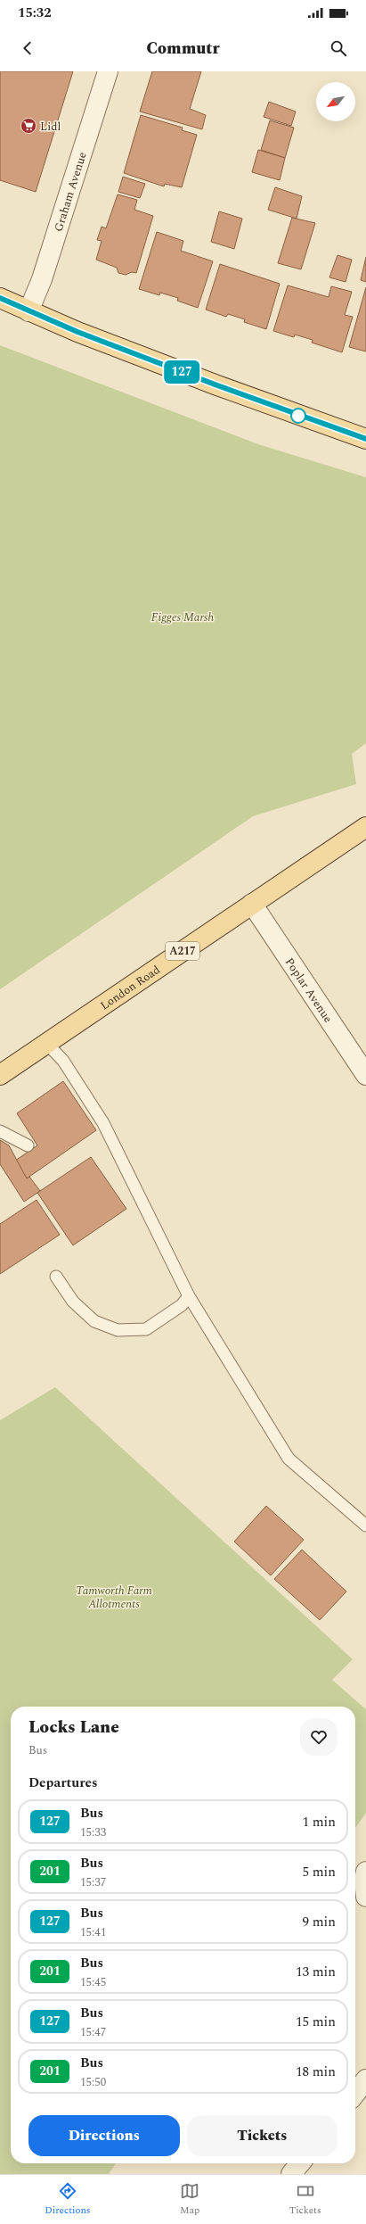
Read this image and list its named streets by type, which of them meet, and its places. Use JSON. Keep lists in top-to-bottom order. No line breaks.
{"streets":{"main road":["A217","London Road"],"street":["Graham Avenue","Poplar Avenue"]},"crossings":[["London Road","Poplar Avenue"]],"parks":["Figges Marsh","Tamworth Farm Allotments"],"places":{"supermarket":["Lidl"]},"lines":["bus line 127"],"north":"bottom left","page":{"status":"15:32","header":"Commutr","on_map":"127","heading":[["Locks Lane","Bus"],"Departures"],"list":[{"mark":"127","name":"Bus","note":"15:33","value":"1 min"},{"mark":"201","name":"Bus","note":"15:37","value":"5 min"},{"mark":"127","name":"Bus","note":"15:41","value":"9 min"},{"mark":"201","name":"Bus","note":"15:45","value":"13 min"},{"mark":"127","name":"Bus","note":"15:47","value":"15 min"},{"mark":"201","name":"Bus","note":"15:50","value":"18 min"}],"buttons":["Directions","Tickets"],"tabs":["Directions","Map","Tickets"]}}
